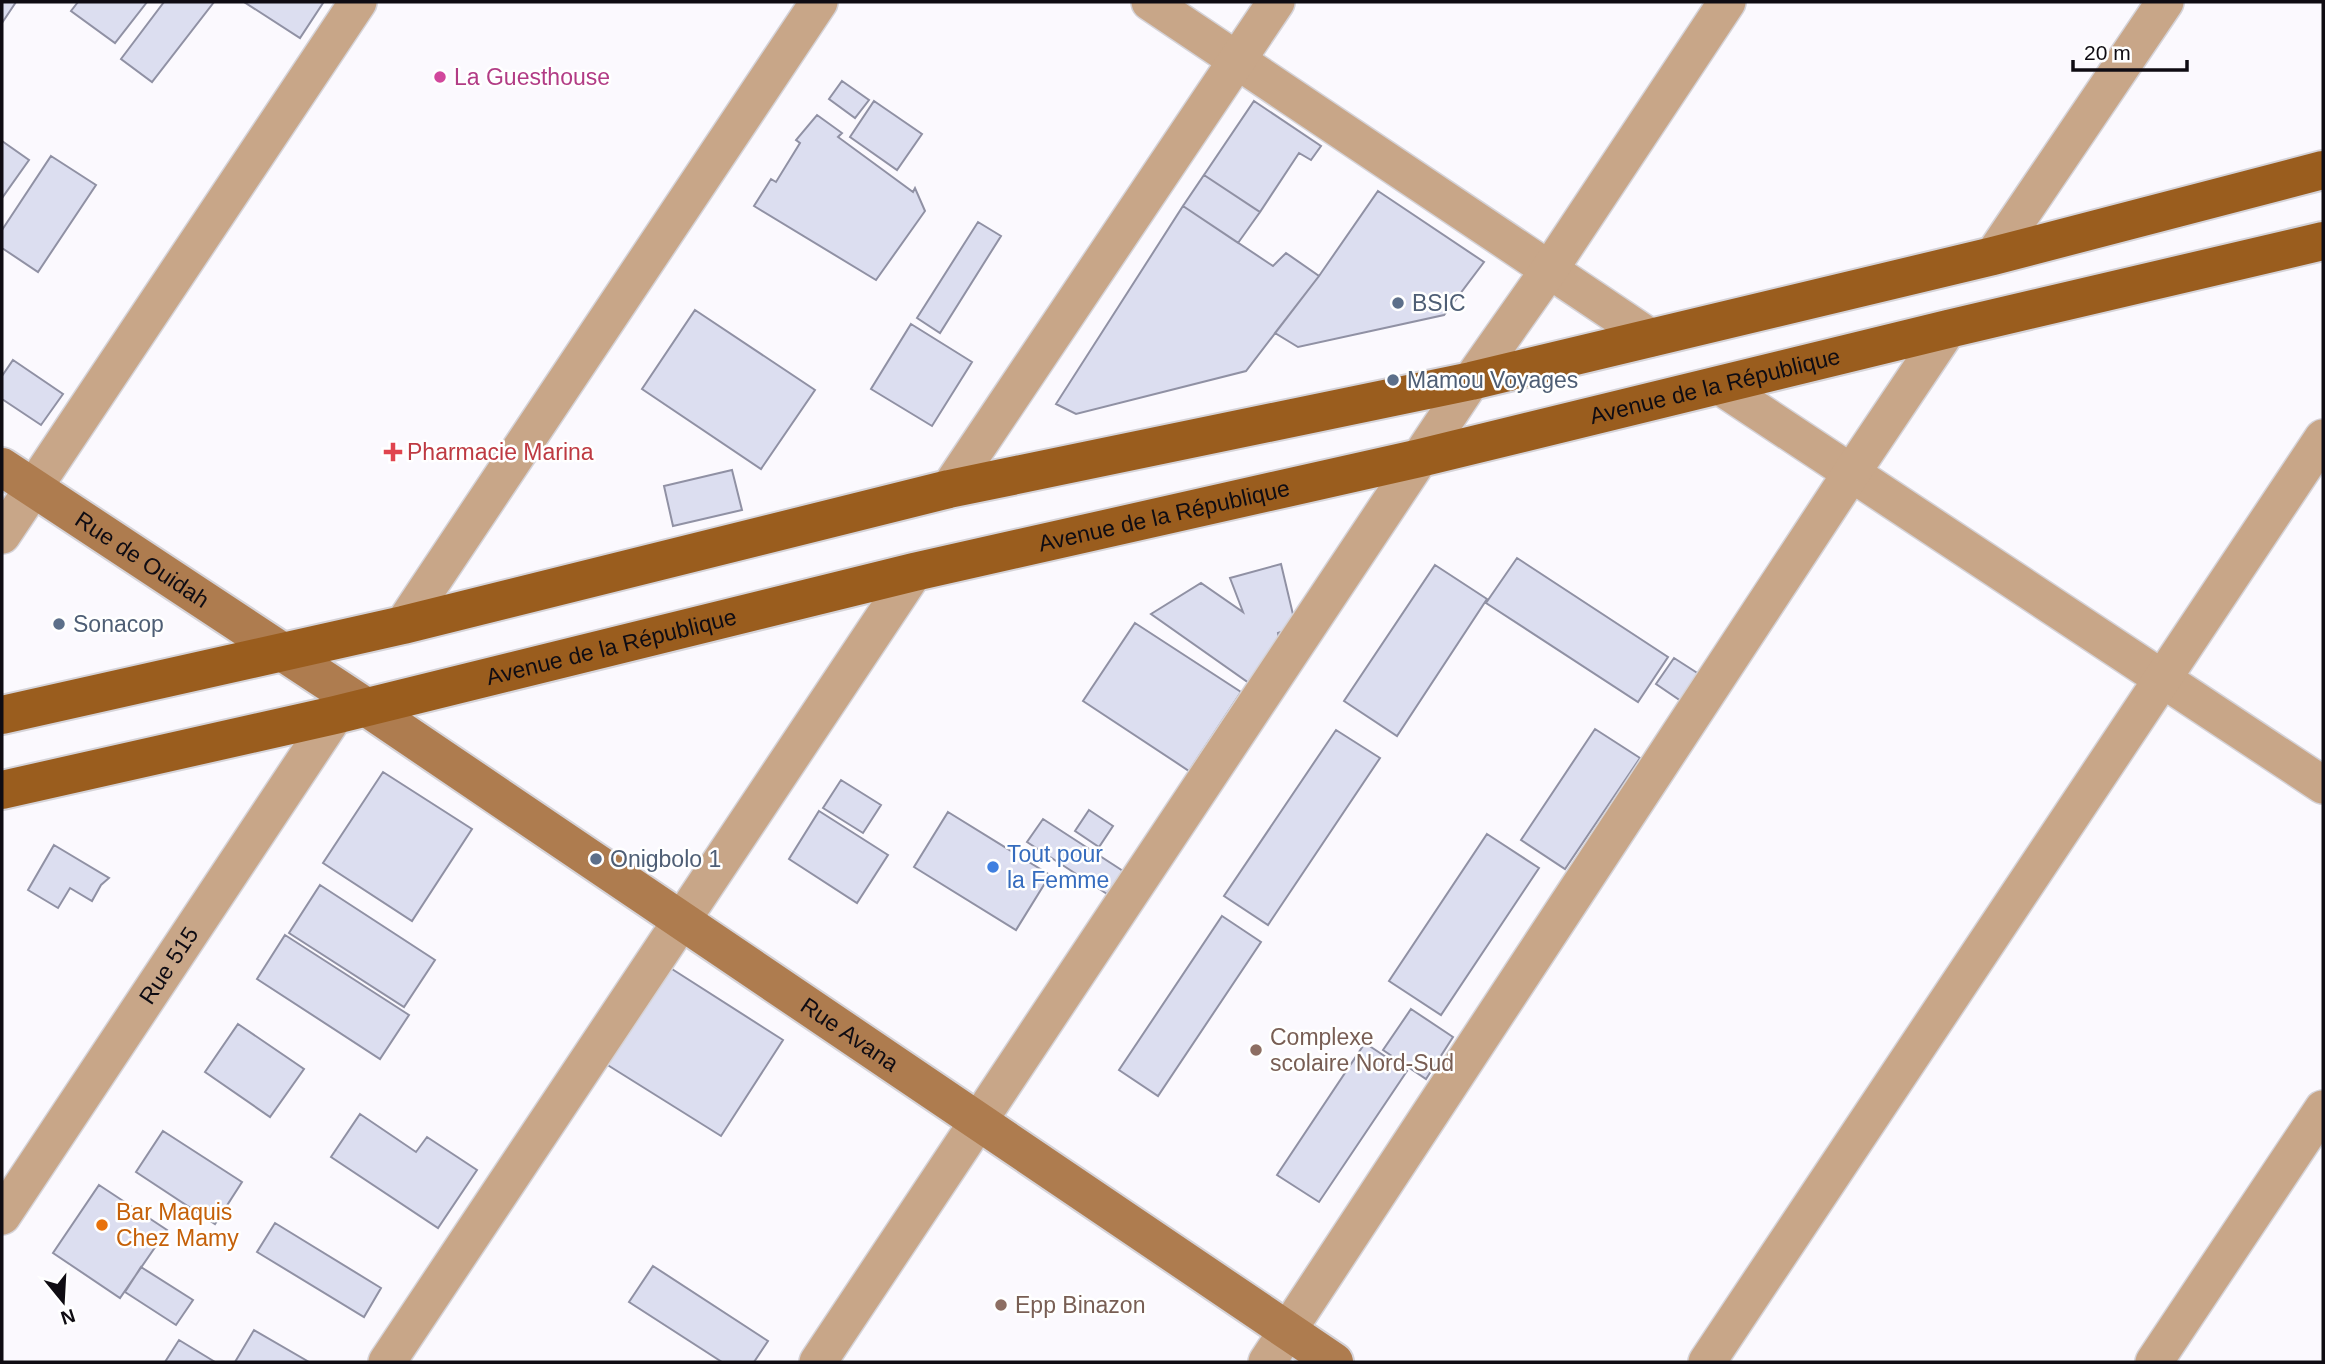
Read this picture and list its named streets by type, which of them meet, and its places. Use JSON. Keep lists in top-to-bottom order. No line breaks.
{"streets":{"main road":["Avenue de la République","Rue de Ouidah","Rue Avana"],"street":["Rue 515"]},"crossings":[["Avenue de la République","Rue de Ouidah"],["Avenue de la République","Rue 515"],["Avenue de la République","Rue Avana"],["Rue de Ouidah","Rue 515"],["Rue de Ouidah","Rue Avana"],["Rue 515","Rue Avana"]],"places":{"other":["La Guesthouse","BSIC","Mamou Voyages","Sonacop","Onigbolo 1","Tout pour la Femme","Complexe scolaire Nord-Sud","Bar Maquis Chez Mamy","Epp Binazon"],"health":["Pharmacie Marina"]},"scale_bar":"20 m","north":"bottom"}
